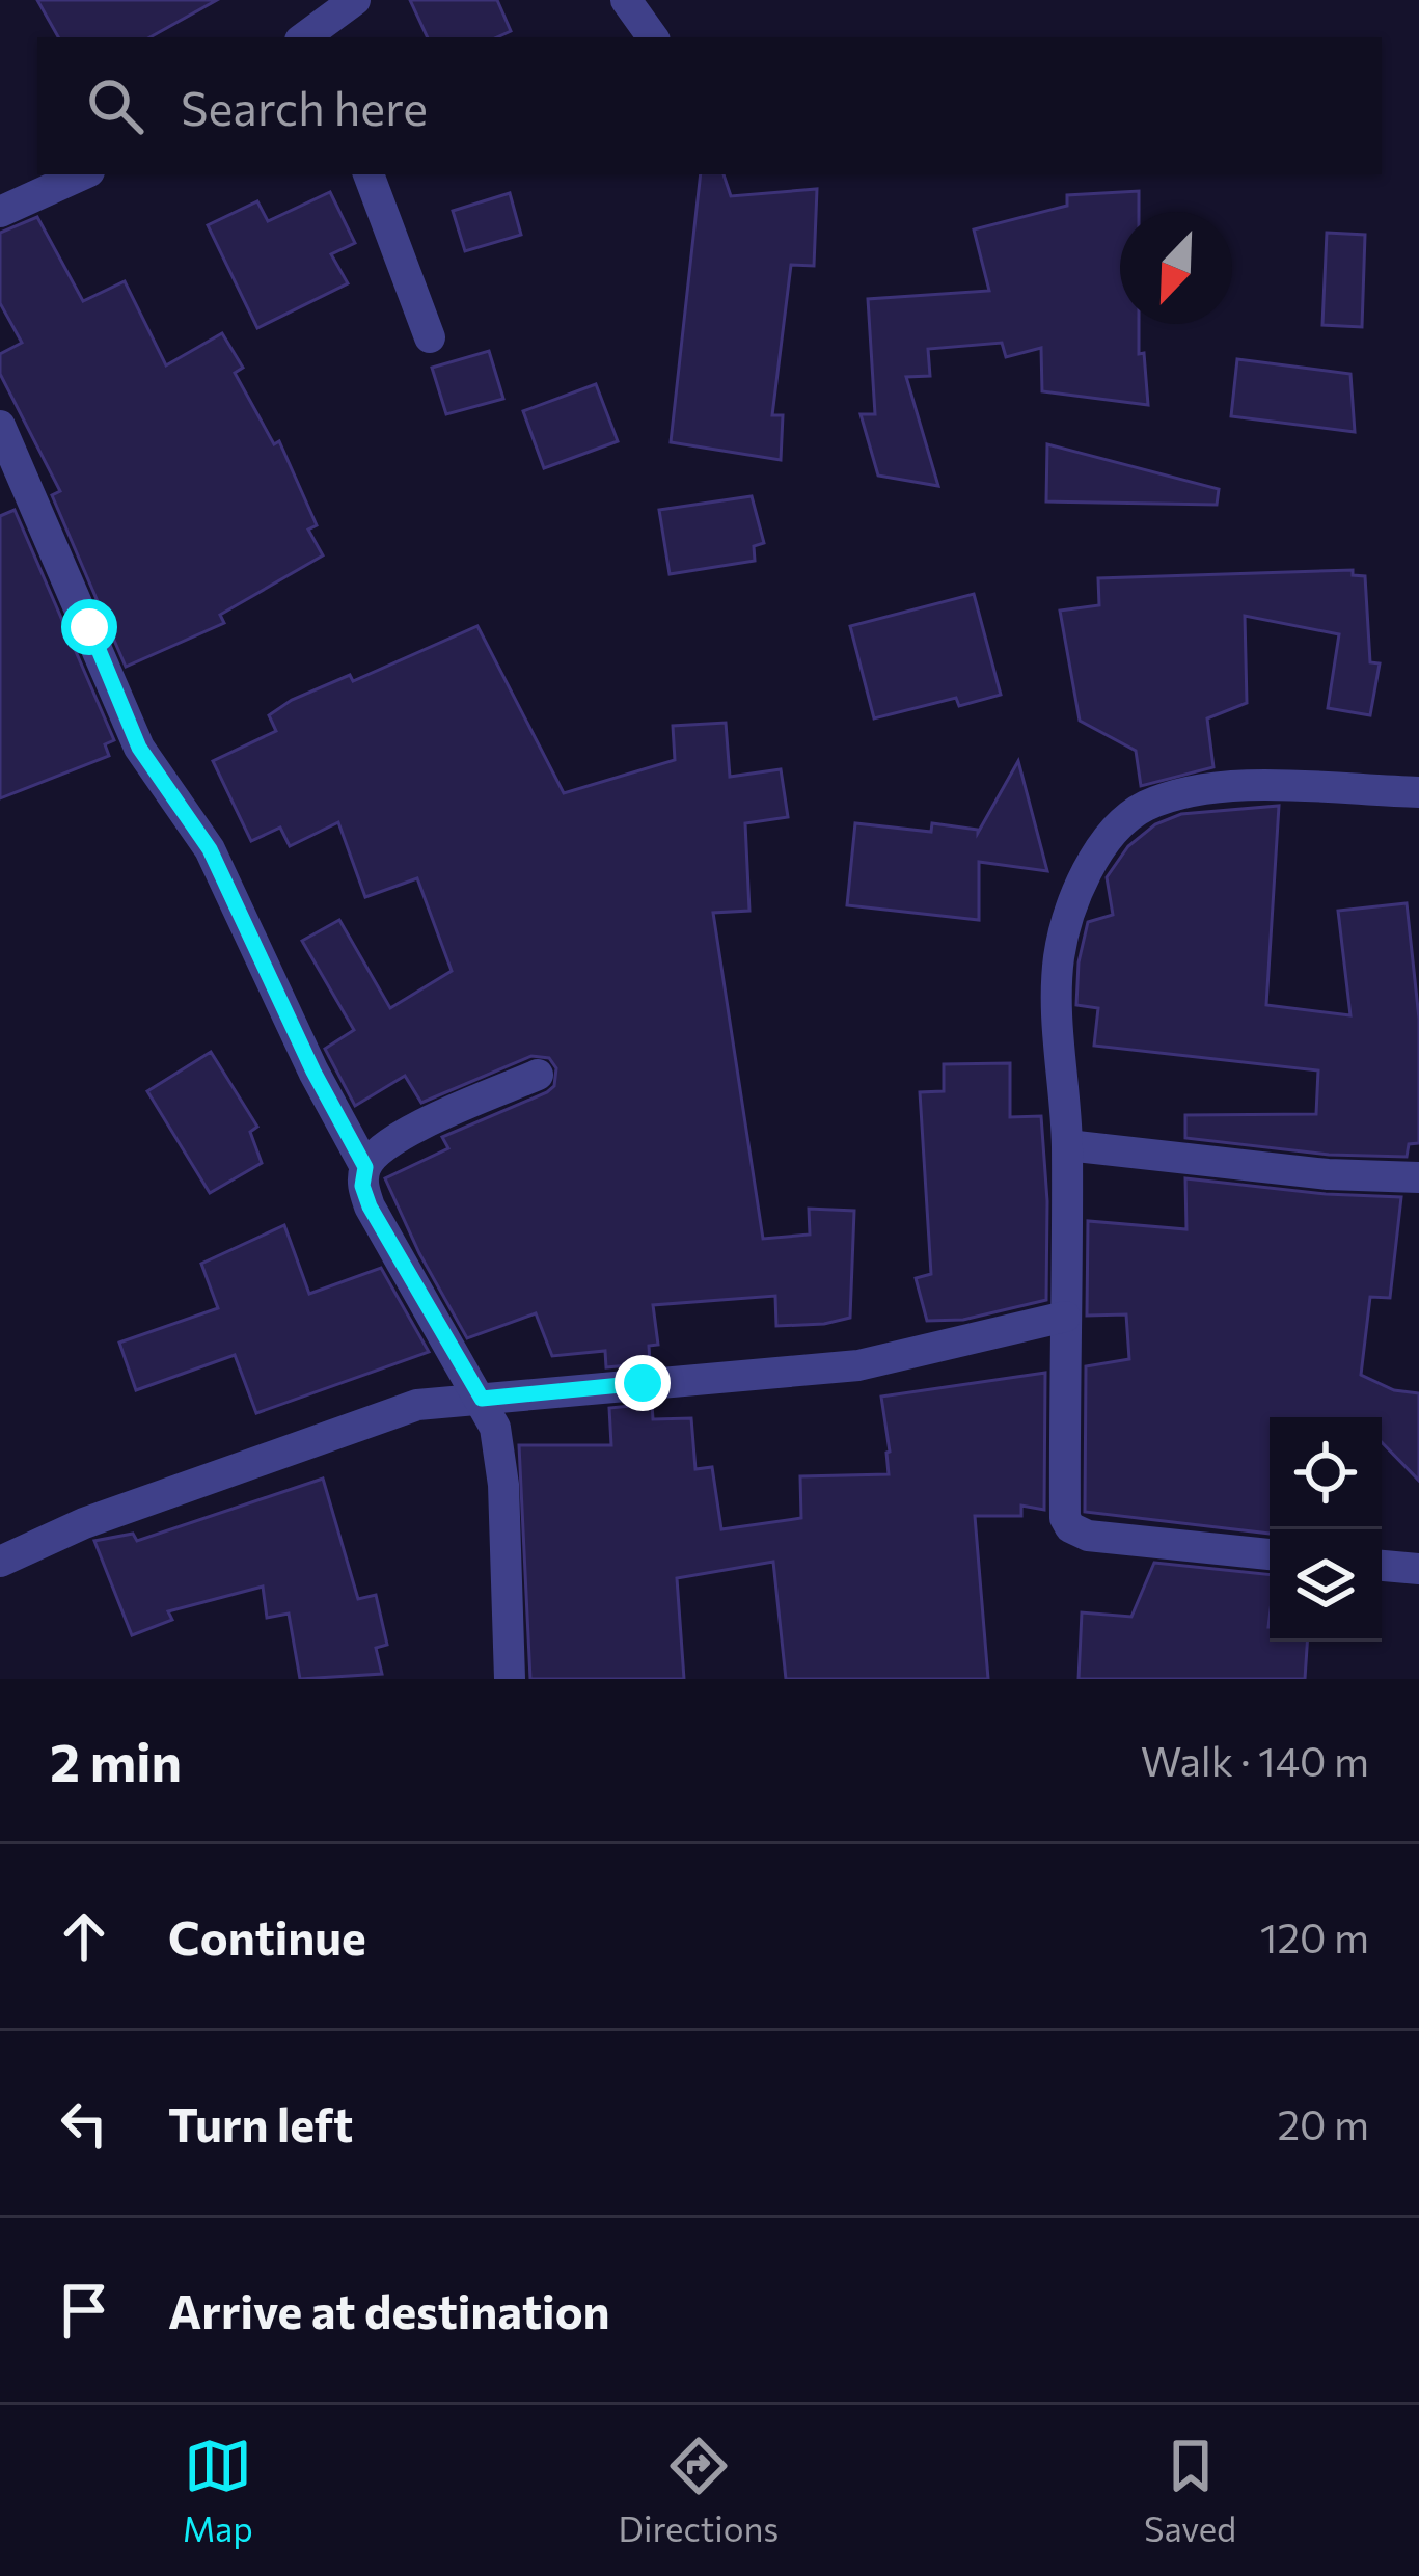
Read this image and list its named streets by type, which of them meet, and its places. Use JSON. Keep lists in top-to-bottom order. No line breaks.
{"north":"bottom left","page":{"search":"Search here","heading":["2 min","Walk · 140 m"],"list":[["Continue","120 m"],["Turn left","20 m"],"Arrive at destination"],"nav":["Map","Directions","Saved"]}}
